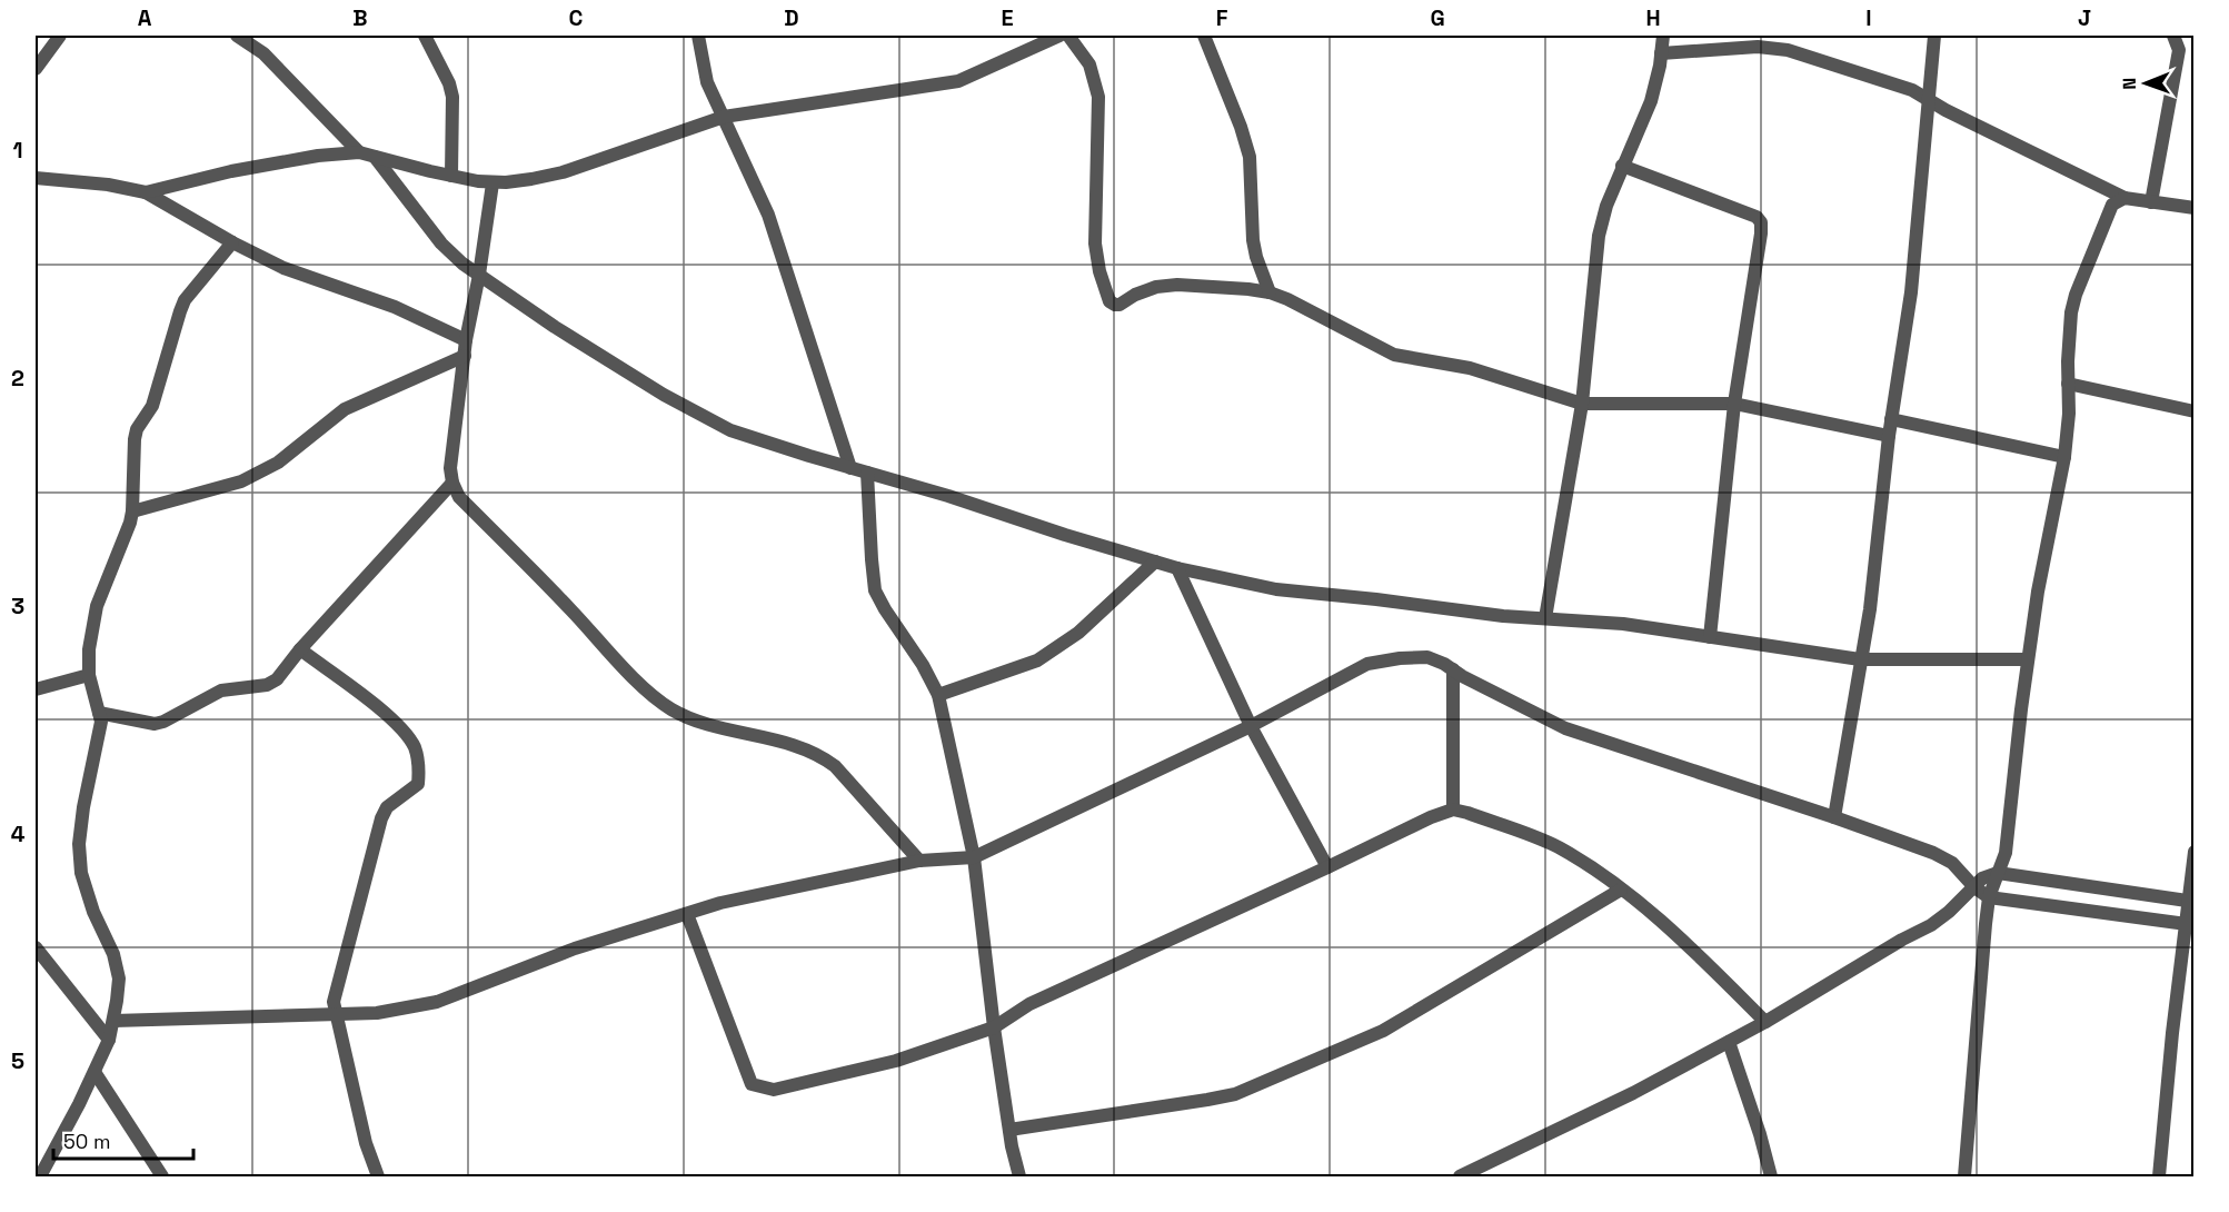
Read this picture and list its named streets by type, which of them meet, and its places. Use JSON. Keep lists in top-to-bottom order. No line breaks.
{"scale_bar":"50 m","north":"left","grid":{"columns":["A","B","C","D","E","F","G","H","I","J"],"rows":["1","2","3","4","5"]}}
